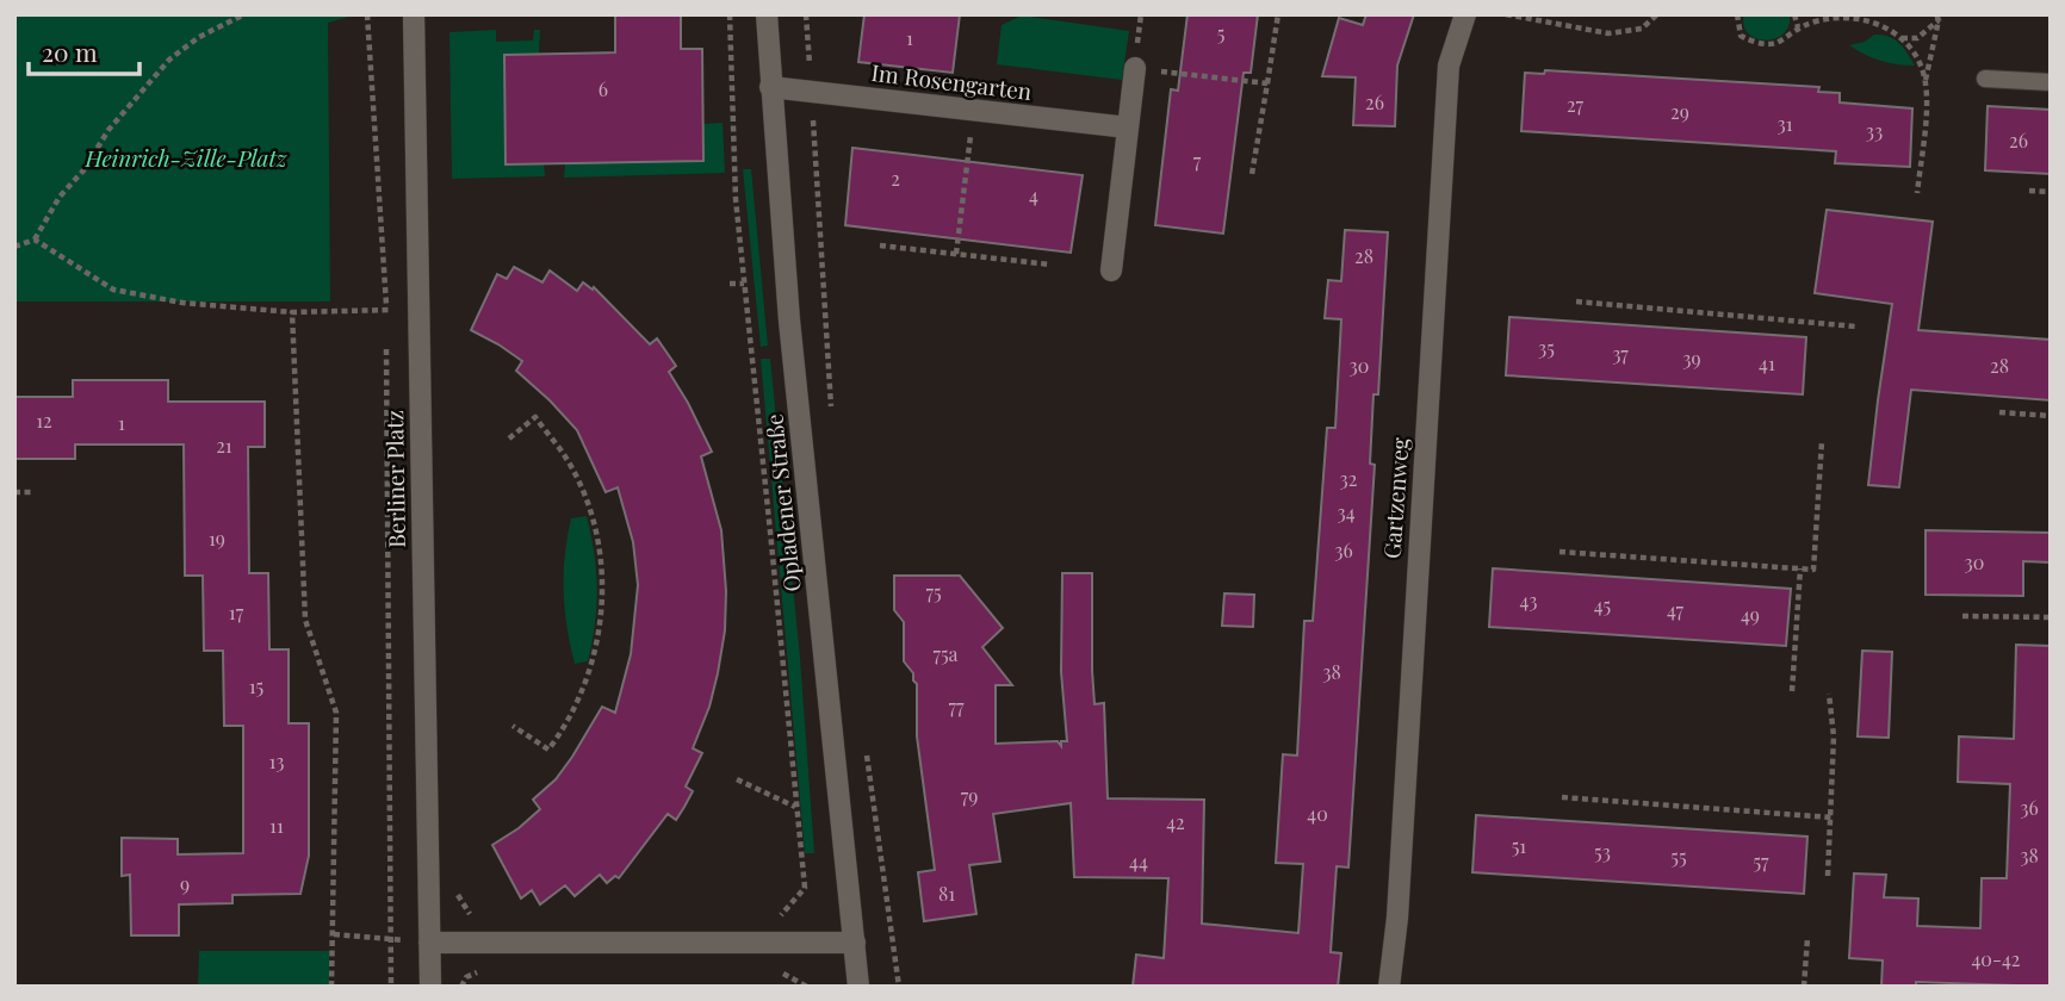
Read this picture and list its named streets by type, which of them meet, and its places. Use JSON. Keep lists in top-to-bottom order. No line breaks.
{"streets":{"street":["Im Rosengarten","Berliner Platz","Gartzenweg","Opladener Straße"]},"crossings":[["Im Rosengarten","Opladener Straße"]],"parks":["Heinrich-Zille-Platz"],"house_numbers":["5","1","6","26","27","29","31","33","26","7","2","4","28","35","37","39","41","30","28","12","1","21","32","34","19","36","30","75","43","45","47","17","49","75a","38","15","77","13","79","36","40","42","11","51","53","38","55","44","57","9","81","40-42"],"scale_bar":"20 m"}
